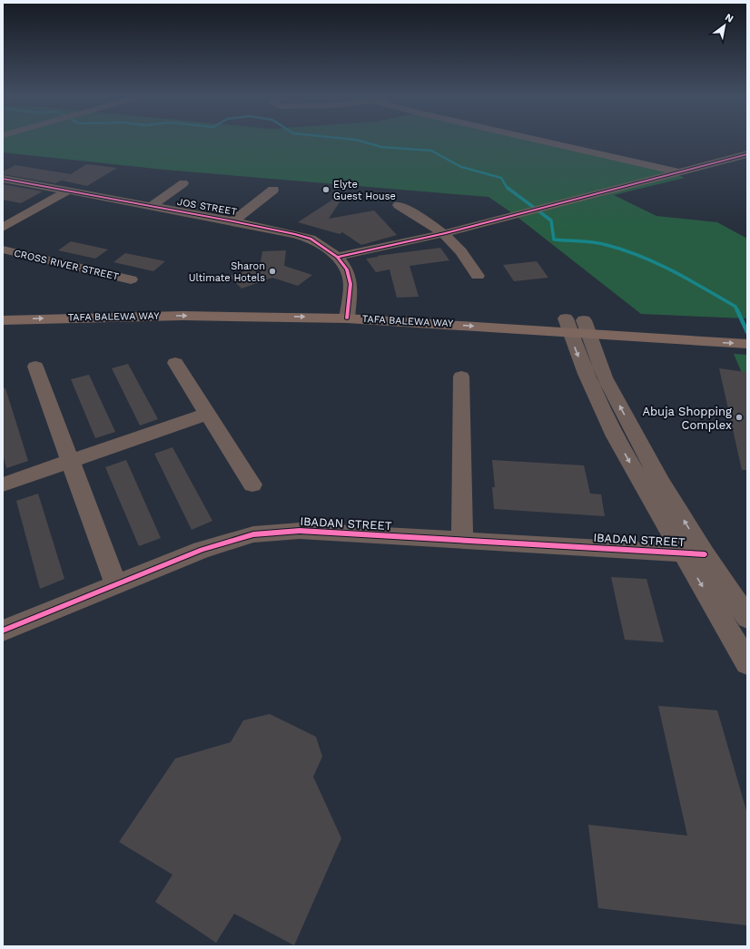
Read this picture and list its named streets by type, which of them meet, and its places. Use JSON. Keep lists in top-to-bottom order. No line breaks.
{"streets":{"main road":["TAFA BALEWA WAY"],"street":["JOS STREET","CROSS RIVER STREET","IBADAN STREET"]},"crossings":[["JOS STREET","TAFA BALEWA WAY"]],"places":["Elyte Guest House","Sharon Ultimate Hotels","Abuja Shopping Complex"],"north":"top right"}
